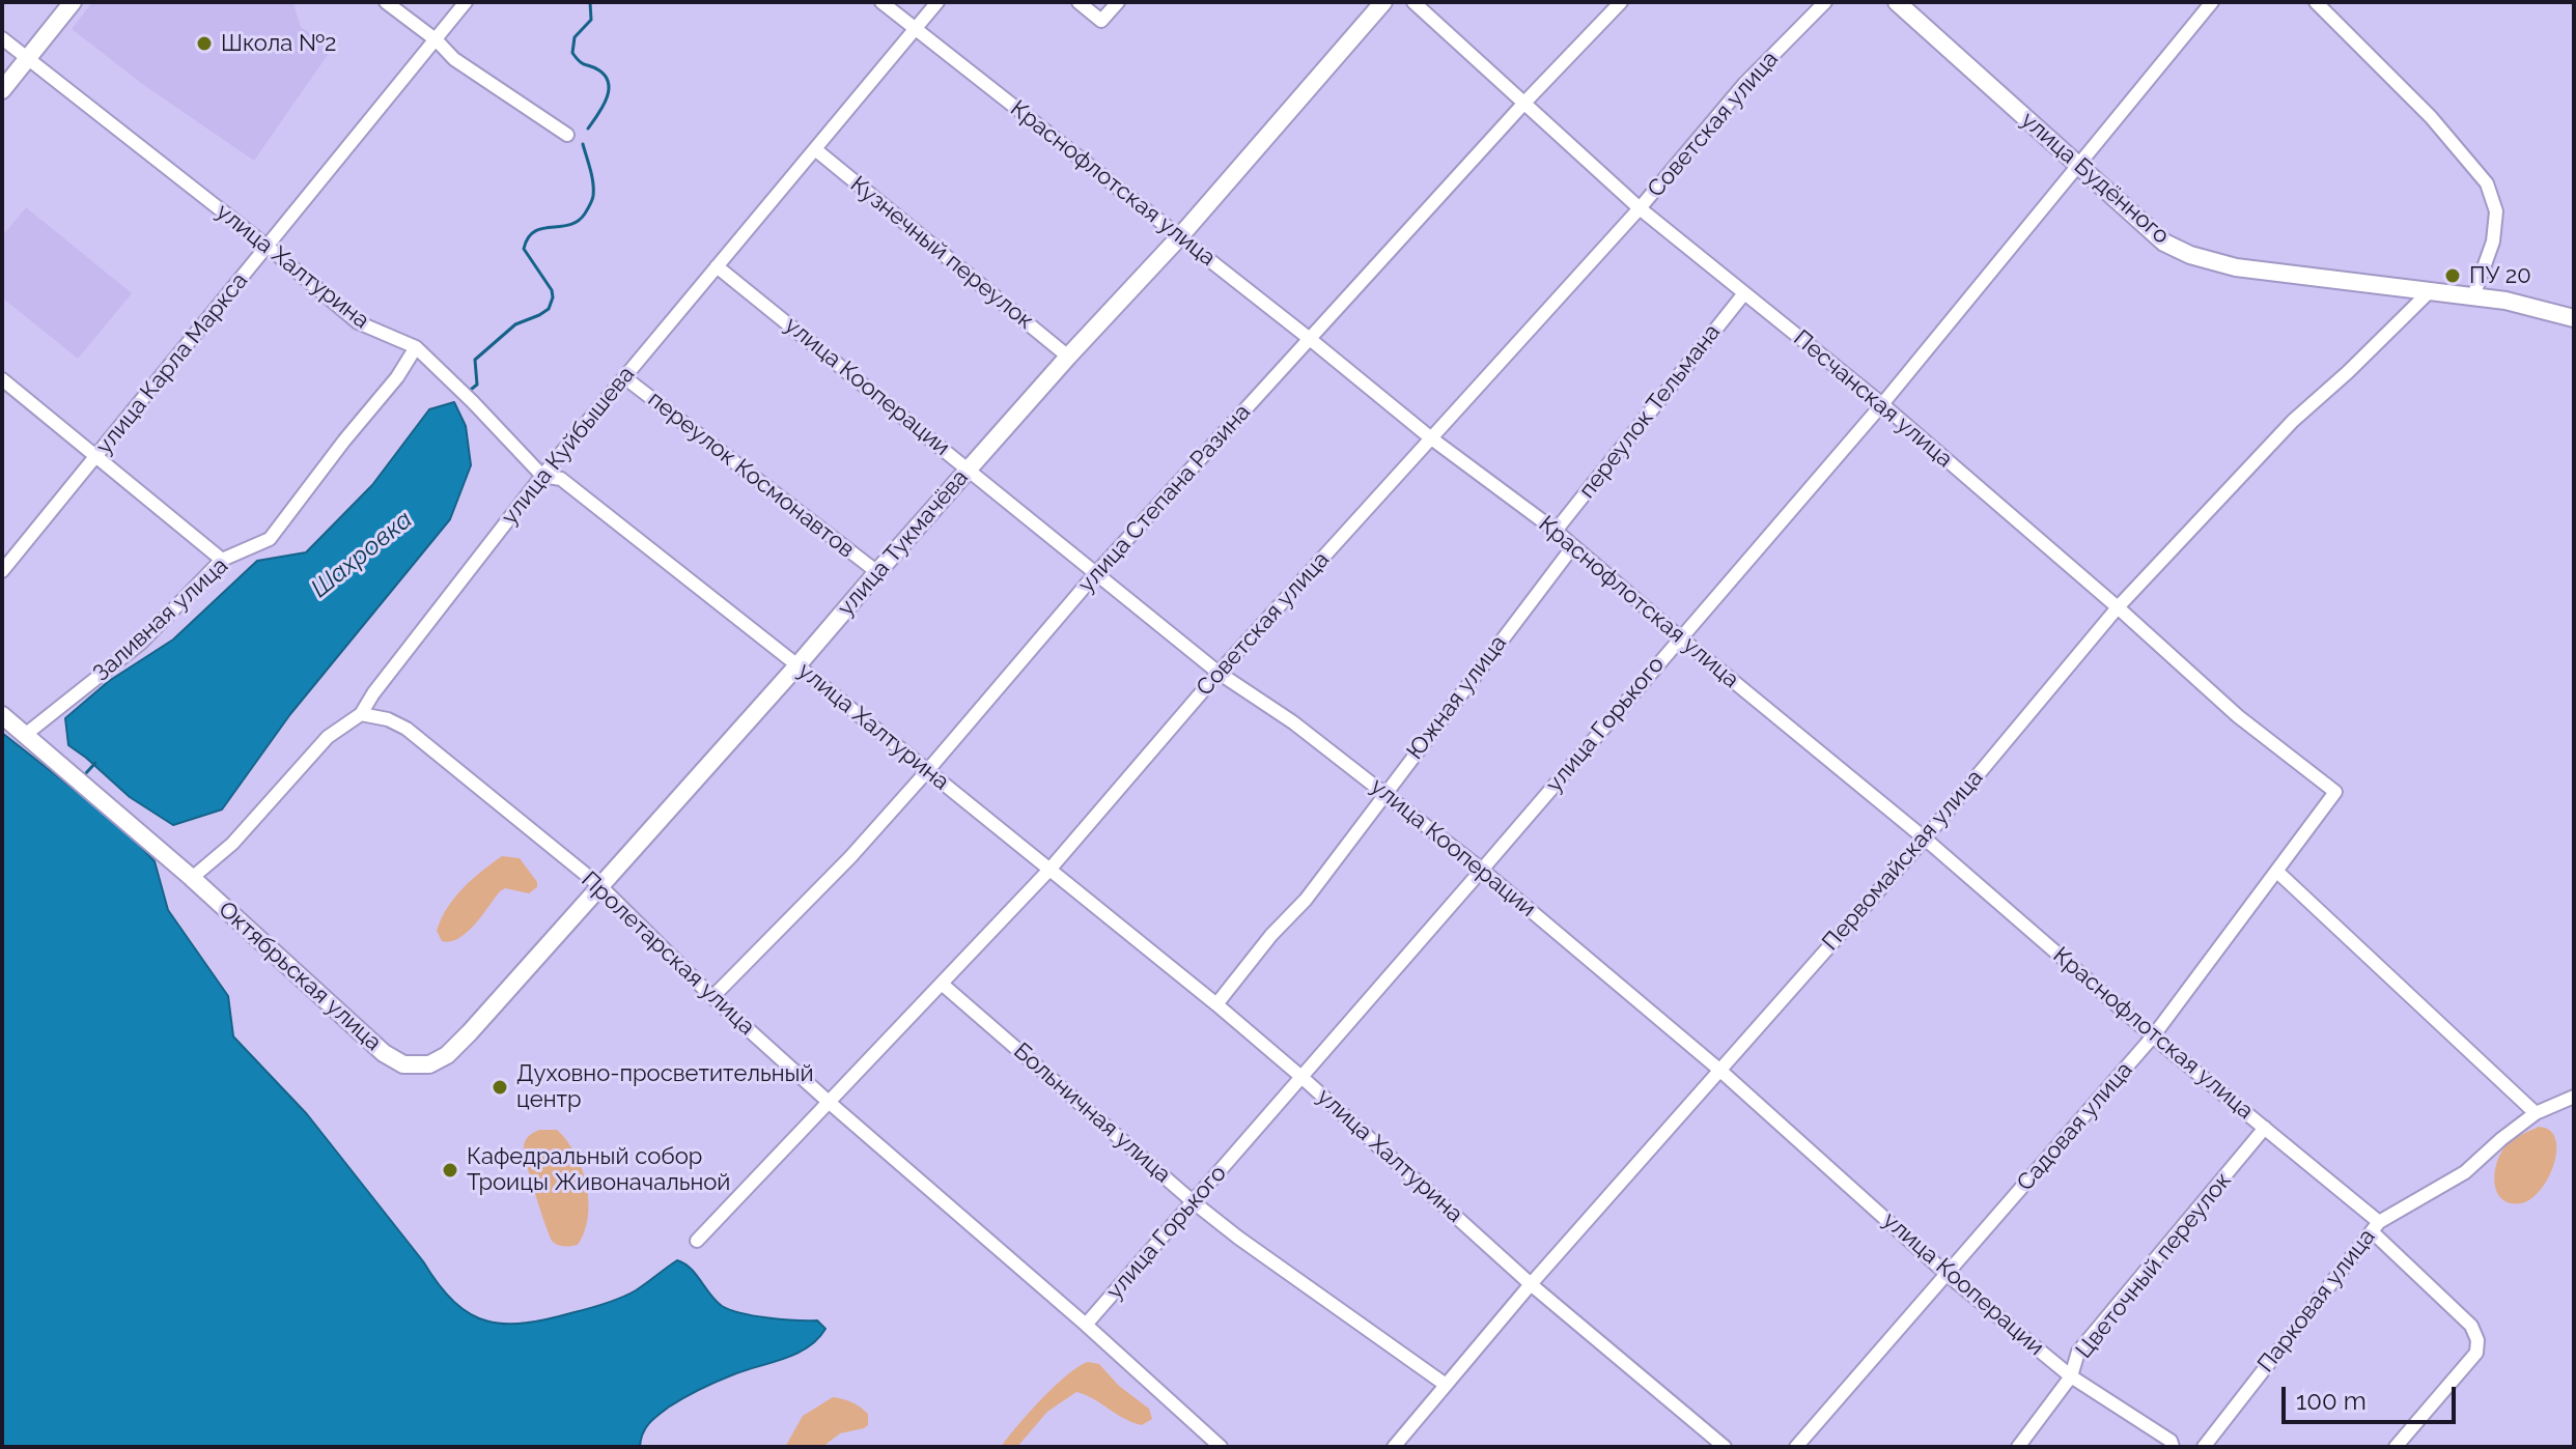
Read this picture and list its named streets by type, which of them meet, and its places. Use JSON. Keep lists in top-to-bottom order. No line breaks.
{"streets":{"street":["Советская улица","улица Будённого","Краснофлотская улица","Кузнечный переулок","улица Халтурина","улица Карла Маркса","улица Кооперации","Песчанская улица","переулок Тельмана","улица Куйбышева","переулок Космонавтов","улица Степана Разина","улица Тукмачёва","Заливная улица","Южная улица","улица Горького","Первомайская улица","Пролетарская улица","Октябрьская улица","Больничная улица","Садовая улица","Цветочный переулок","Парковая улица"]},"crossings":[["Советская улица","Краснофлотская улица"],["Советская улица","улица Халтурина"],["Советская улица","улица Кооперации"],["Советская улица","Песчанская улица"],["Советская улица","Пролетарская улица"],["Советская улица","Больничная улица"],["улица Будённого","улица Горького"],["улица Будённого","Первомайская улица"],["Краснофлотская улица","переулок Тельмана"],["Краснофлотская улица","улица Куйбышева"],["Краснофлотская улица","улица Степана Разина"],["Краснофлотская улица","улица Тукмачёва"],["Краснофлотская улица","Южная улица"],["Краснофлотская улица","улица Горького"],["Краснофлотская улица","Первомайская улица"],["Краснофлотская улица","Садовая улица"],["Краснофлотская улица","Цветочный переулок"],["Краснофлотская улица","Парковая улица"],["Кузнечный переулок","улица Куйбышева"],["Кузнечный переулок","улица Тукмачёва"],["улица Халтурина","улица Карла Маркса"],["улица Халтурина","улица Куйбышева"],["улица Халтурина","улица Степана Разина"],["улица Халтурина","улица Тукмачёва"],["улица Халтурина","Заливная улица"],["улица Халтурина","Южная улица"],["улица Халтурина","улица Горького"],["улица Халтурина","Первомайская улица"],["улица Кооперации","улица Куйбышева"],["улица Кооперации","улица Степана Разина"],["улица Кооперации","улица Тукмачёва"],["улица Кооперации","Южная улица"],["улица Кооперации","улица Горького"],["улица Кооперации","Первомайская улица"],["улица Кооперации","Садовая улица"],["улица Кооперации","Цветочный переулок"],["Песчанская улица","переулок Тельмана"],["Песчанская улица","улица Степана Разина"],["Песчанская улица","улица Горького"],["Песчанская улица","Первомайская улица"],["Песчанская улица","Садовая улица"],["улица Куйбышева","переулок Космонавтов"],["улица Куйбышева","Пролетарская улица"],["улица Куйбышева","Октябрьская улица"],["переулок Космонавтов","улица Тукмачёва"],["улица Степана Разина","Пролетарская улица"],["улица Тукмачёва","Пролетарская улица"],["улица Тукмачёва","Октябрьская улица"],["Заливная улица","Октябрьская улица"],["улица Горького","Пролетарская улица"],["улица Горького","Больничная улица"],["Первомайская улица","Больничная улица"]],"water":["Шахровка"],"places":["Школа №2","ПУ 20","Духовно-просветительный центр","Кафедральный собор Троицы Живоначальной"],"scale_bar":"100 m"}
